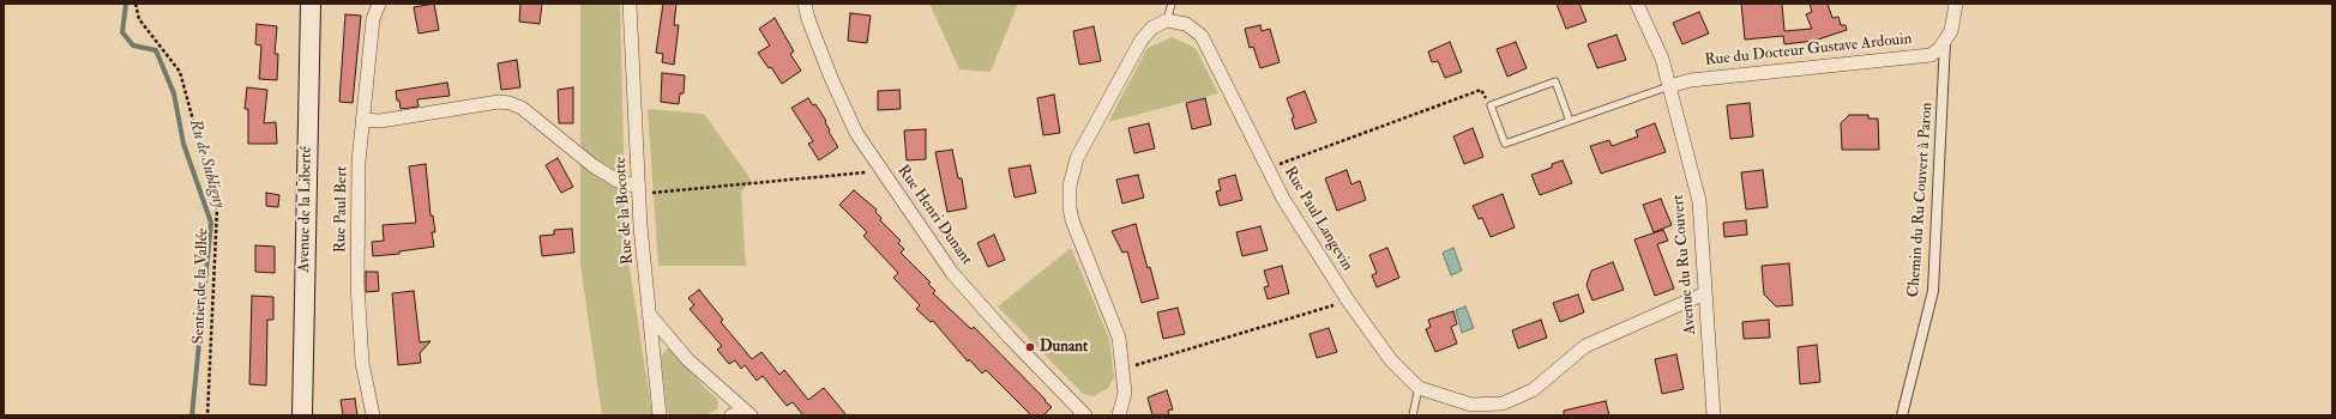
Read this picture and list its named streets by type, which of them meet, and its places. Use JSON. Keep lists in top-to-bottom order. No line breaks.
{"streets":{"main road":["Avenue de la Liberté"],"street":["Rue du Docteur Gustave Ardouin","Chemin du Ru Couvert à Paron","Rue Paul Bert","Rue de la Bocotte","Rue Henri Dunant","Rue Paul Langevin","Avenue du Ru Couvert"],"path":["Sentier de la Vallée"]},"crossings":[["Rue du Docteur Gustave Ardouin","Chemin du Ru Couvert à Paron"],["Rue du Docteur Gustave Ardouin","Avenue du Ru Couvert"],["Rue Paul Langevin","Avenue du Ru Couvert"]],"water":["Ru de Subligny"],"places":["Dunant"]}
